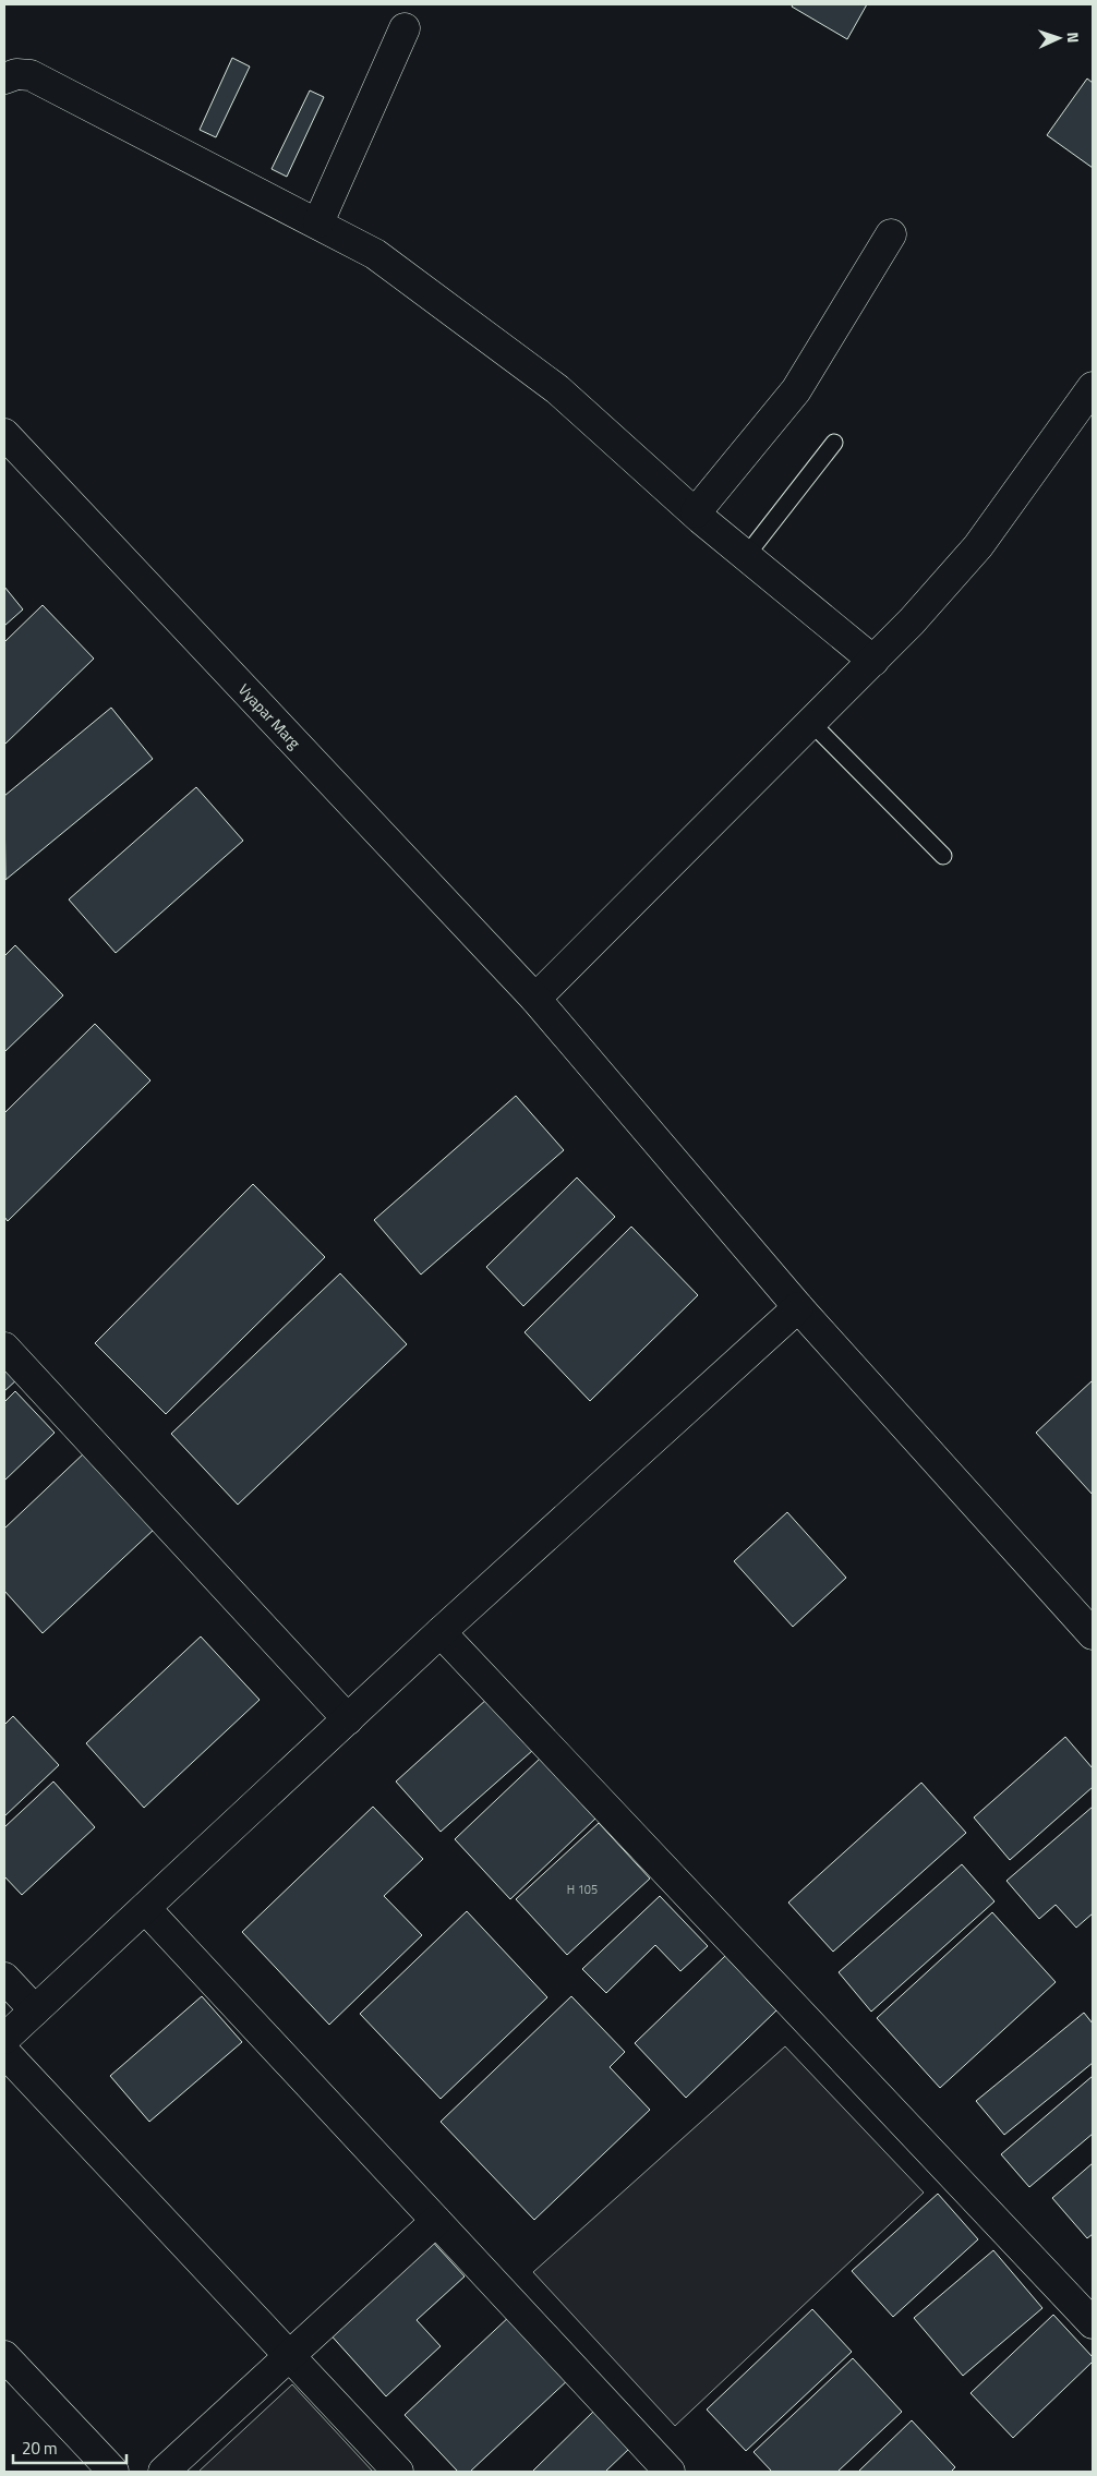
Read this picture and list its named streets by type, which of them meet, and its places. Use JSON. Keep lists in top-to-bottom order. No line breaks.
{"streets":{"street":["Vyapar Marg"]},"house_numbers":["H 105"],"scale_bar":"20 m","north":"right"}
